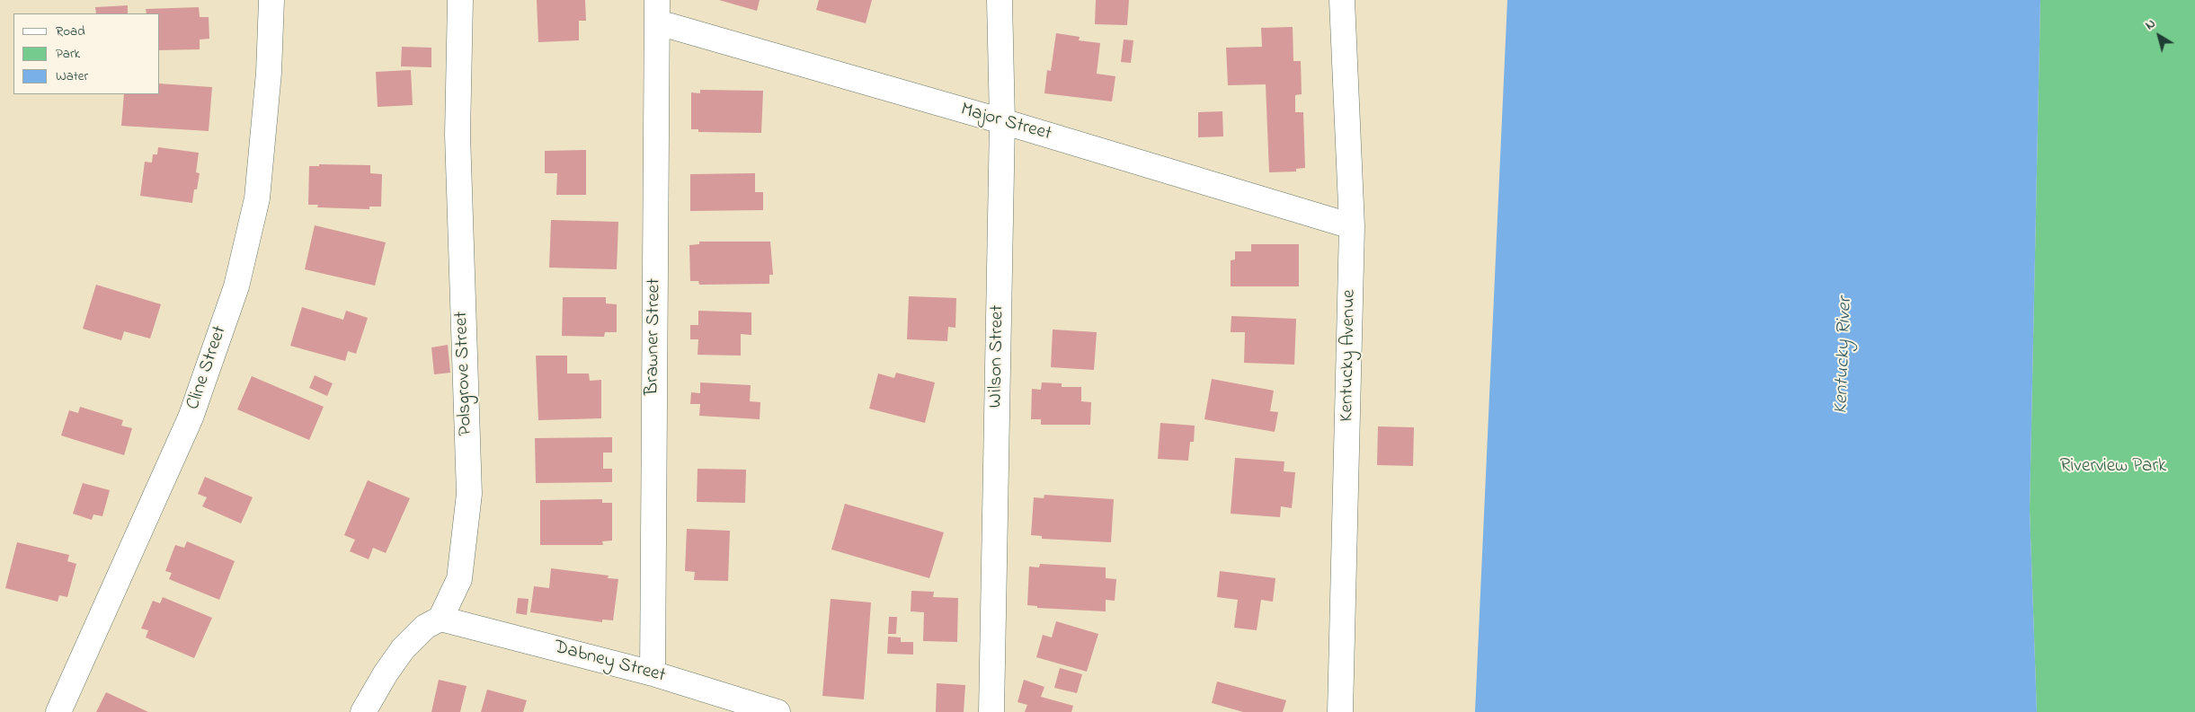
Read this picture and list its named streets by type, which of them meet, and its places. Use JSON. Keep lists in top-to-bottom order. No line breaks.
{"streets":{"street":["Major Street","Brawner Street","Kentucky Avenue","Wilson Street","Cline Street","Polsgrove Street","Dabney Street"]},"crossings":[["Major Street","Brawner Street"],["Major Street","Kentucky Avenue"],["Major Street","Wilson Street"],["Brawner Street","Dabney Street"],["Polsgrove Street","Dabney Street"]],"water":["Kentucky River"],"parks":["Riverview Park"],"legend":["Road","Park","Water"],"north":"top left"}
